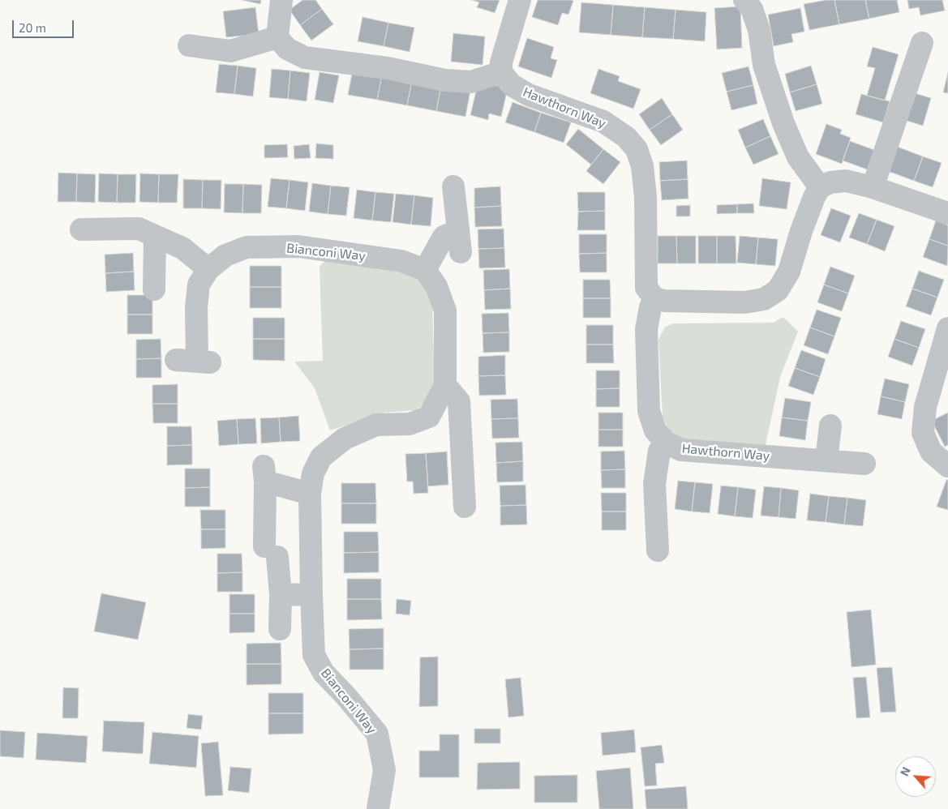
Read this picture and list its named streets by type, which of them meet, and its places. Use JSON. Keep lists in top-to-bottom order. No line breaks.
{"streets":{"street":["Hawthorn Way","Bianconi Way"]},"scale_bar":"20 m","north":"top left"}
